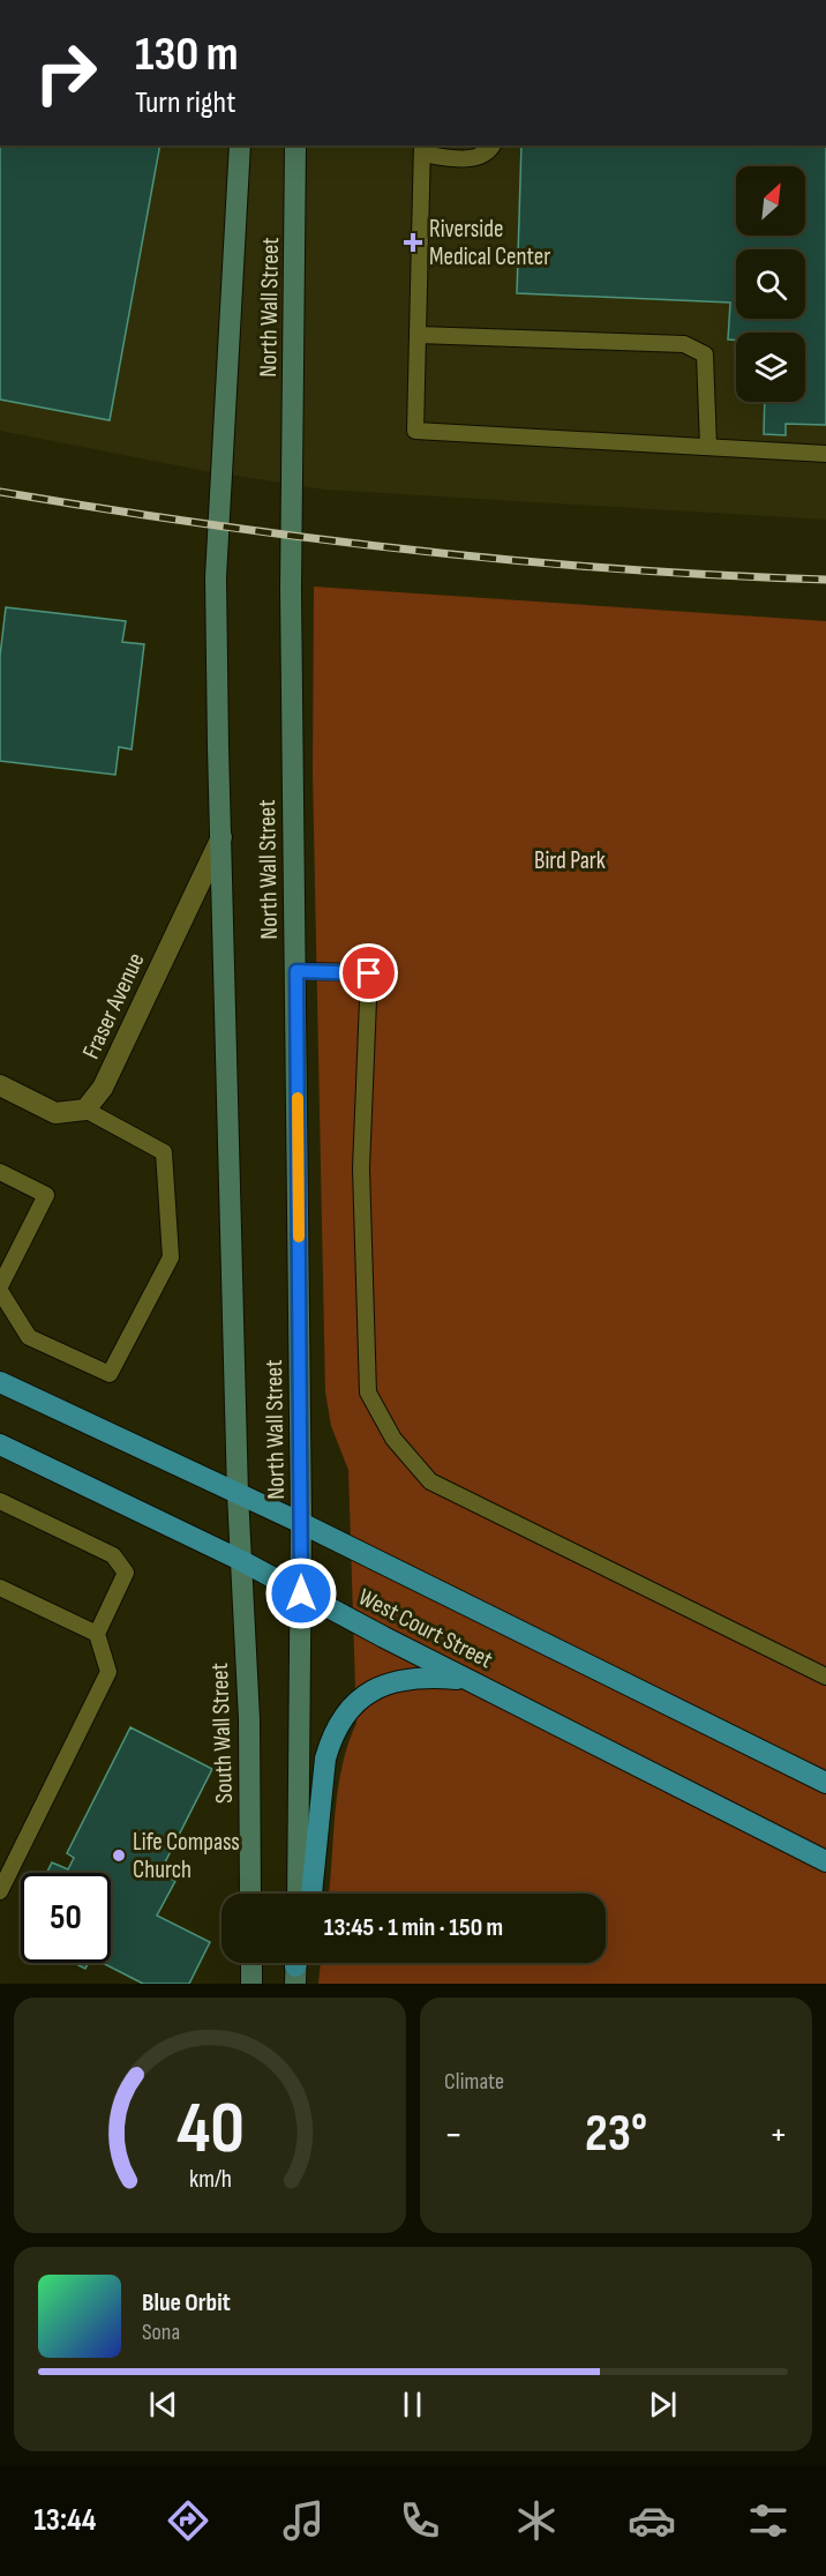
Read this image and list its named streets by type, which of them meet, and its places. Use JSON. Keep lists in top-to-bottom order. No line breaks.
{"streets":{"main road":["North Wall Street","West Court Street","South Wall Street"],"street":["Fraser Avenue"]},"crossings":[["North Wall Street","Fraser Avenue"],["North Wall Street","West Court Street"],["North Wall Street","South Wall Street"],["West Court Street","South Wall Street"]],"parks":["Bird Park"],"places":{"health":["Riverside Medical Center"],"other":["Life Compass Church"]},"north":"top right","page":{"turn":["130 m","Turn right"],"limit":"50","trip":"13:45 · 1 min · 150 m","tile":"Climate","heat":["−","23°","+"],"song":["Blue Orbit","Sona"],"tabs":"13:44","gauge":["40","km/h"]}}
